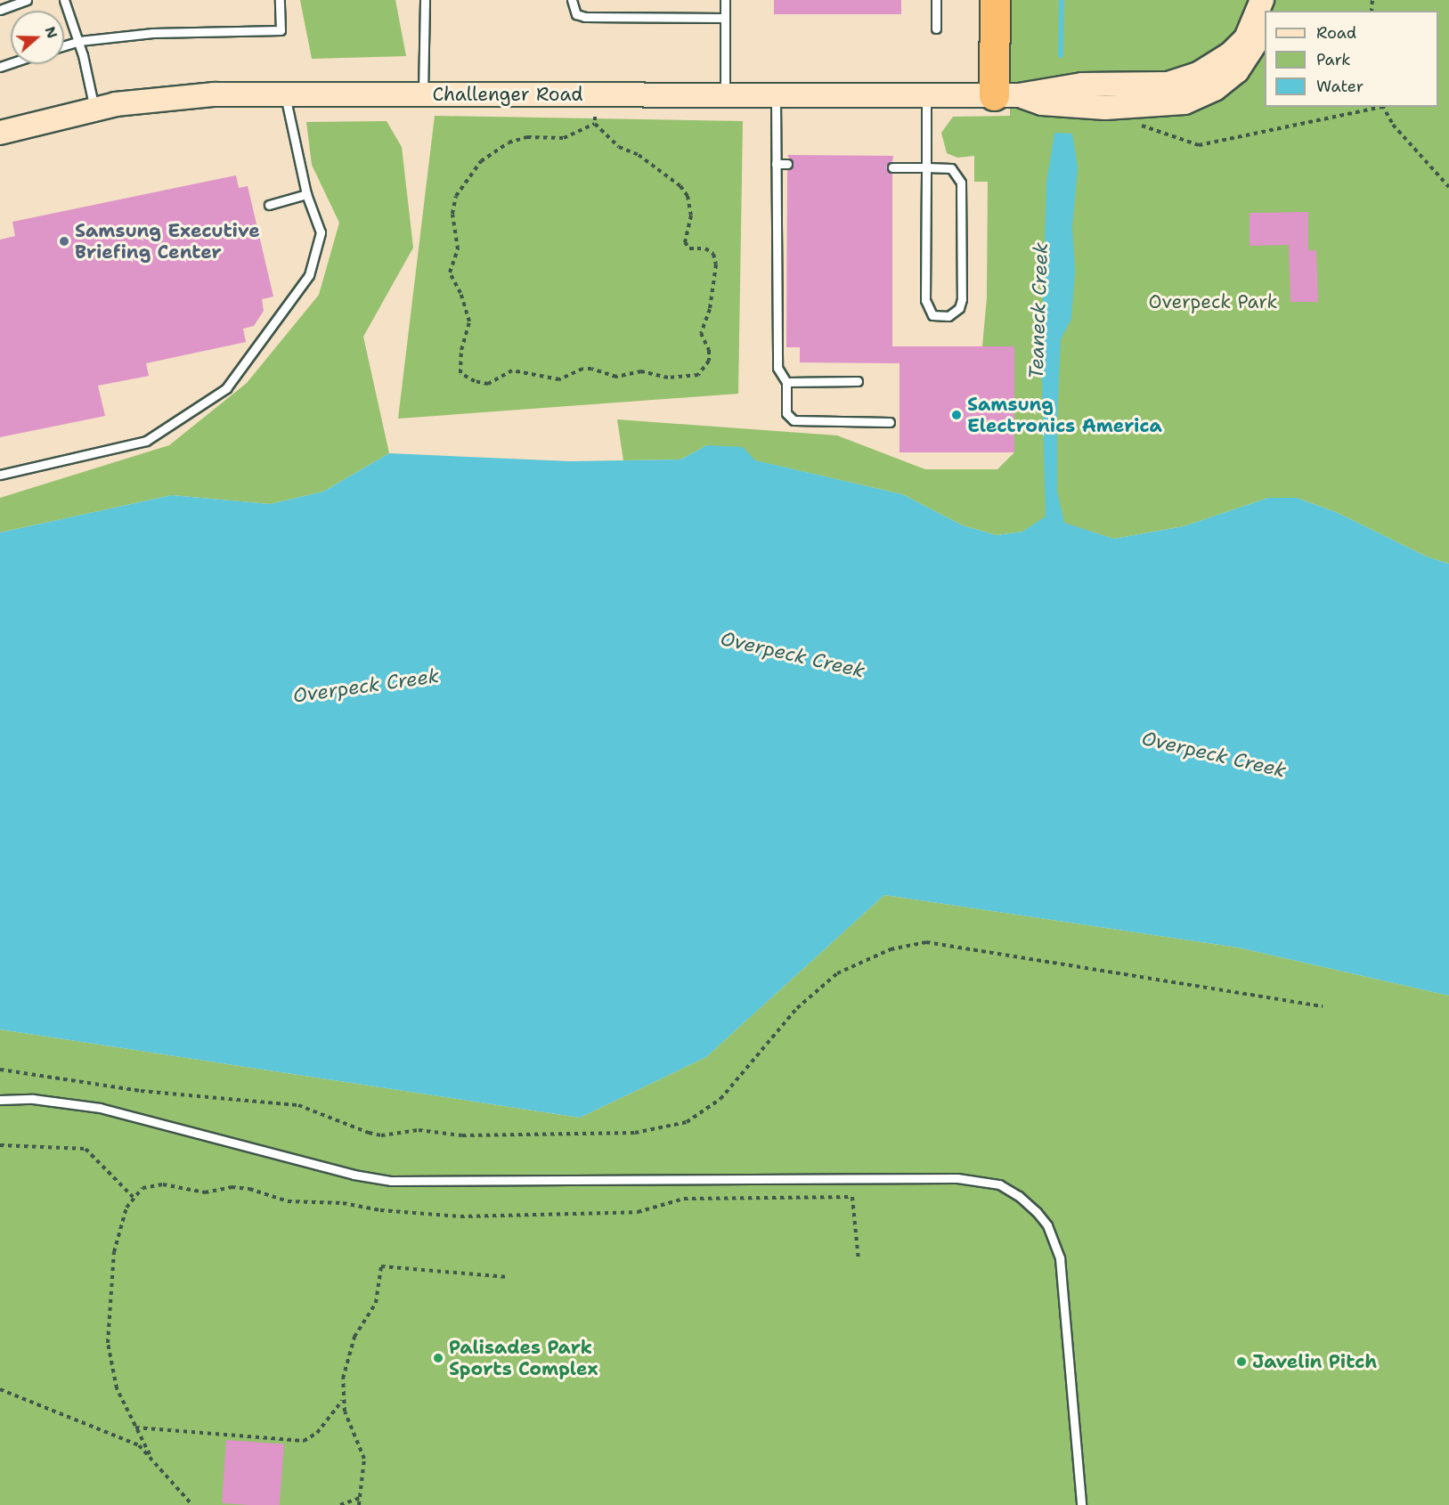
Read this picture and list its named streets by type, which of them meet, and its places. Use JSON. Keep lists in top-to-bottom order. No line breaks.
{"streets":{"main road":["Challenger Road"]},"water":["Teaneck Creek","Overpeck Creek"],"parks":["Overpeck Park"],"places":["Samsung Executive Briefing Center","Samsung Electronics America","Palisades Park Sports Complex","Javelin Pitch"],"legend":["Road","Park","Water"],"north":"right"}
